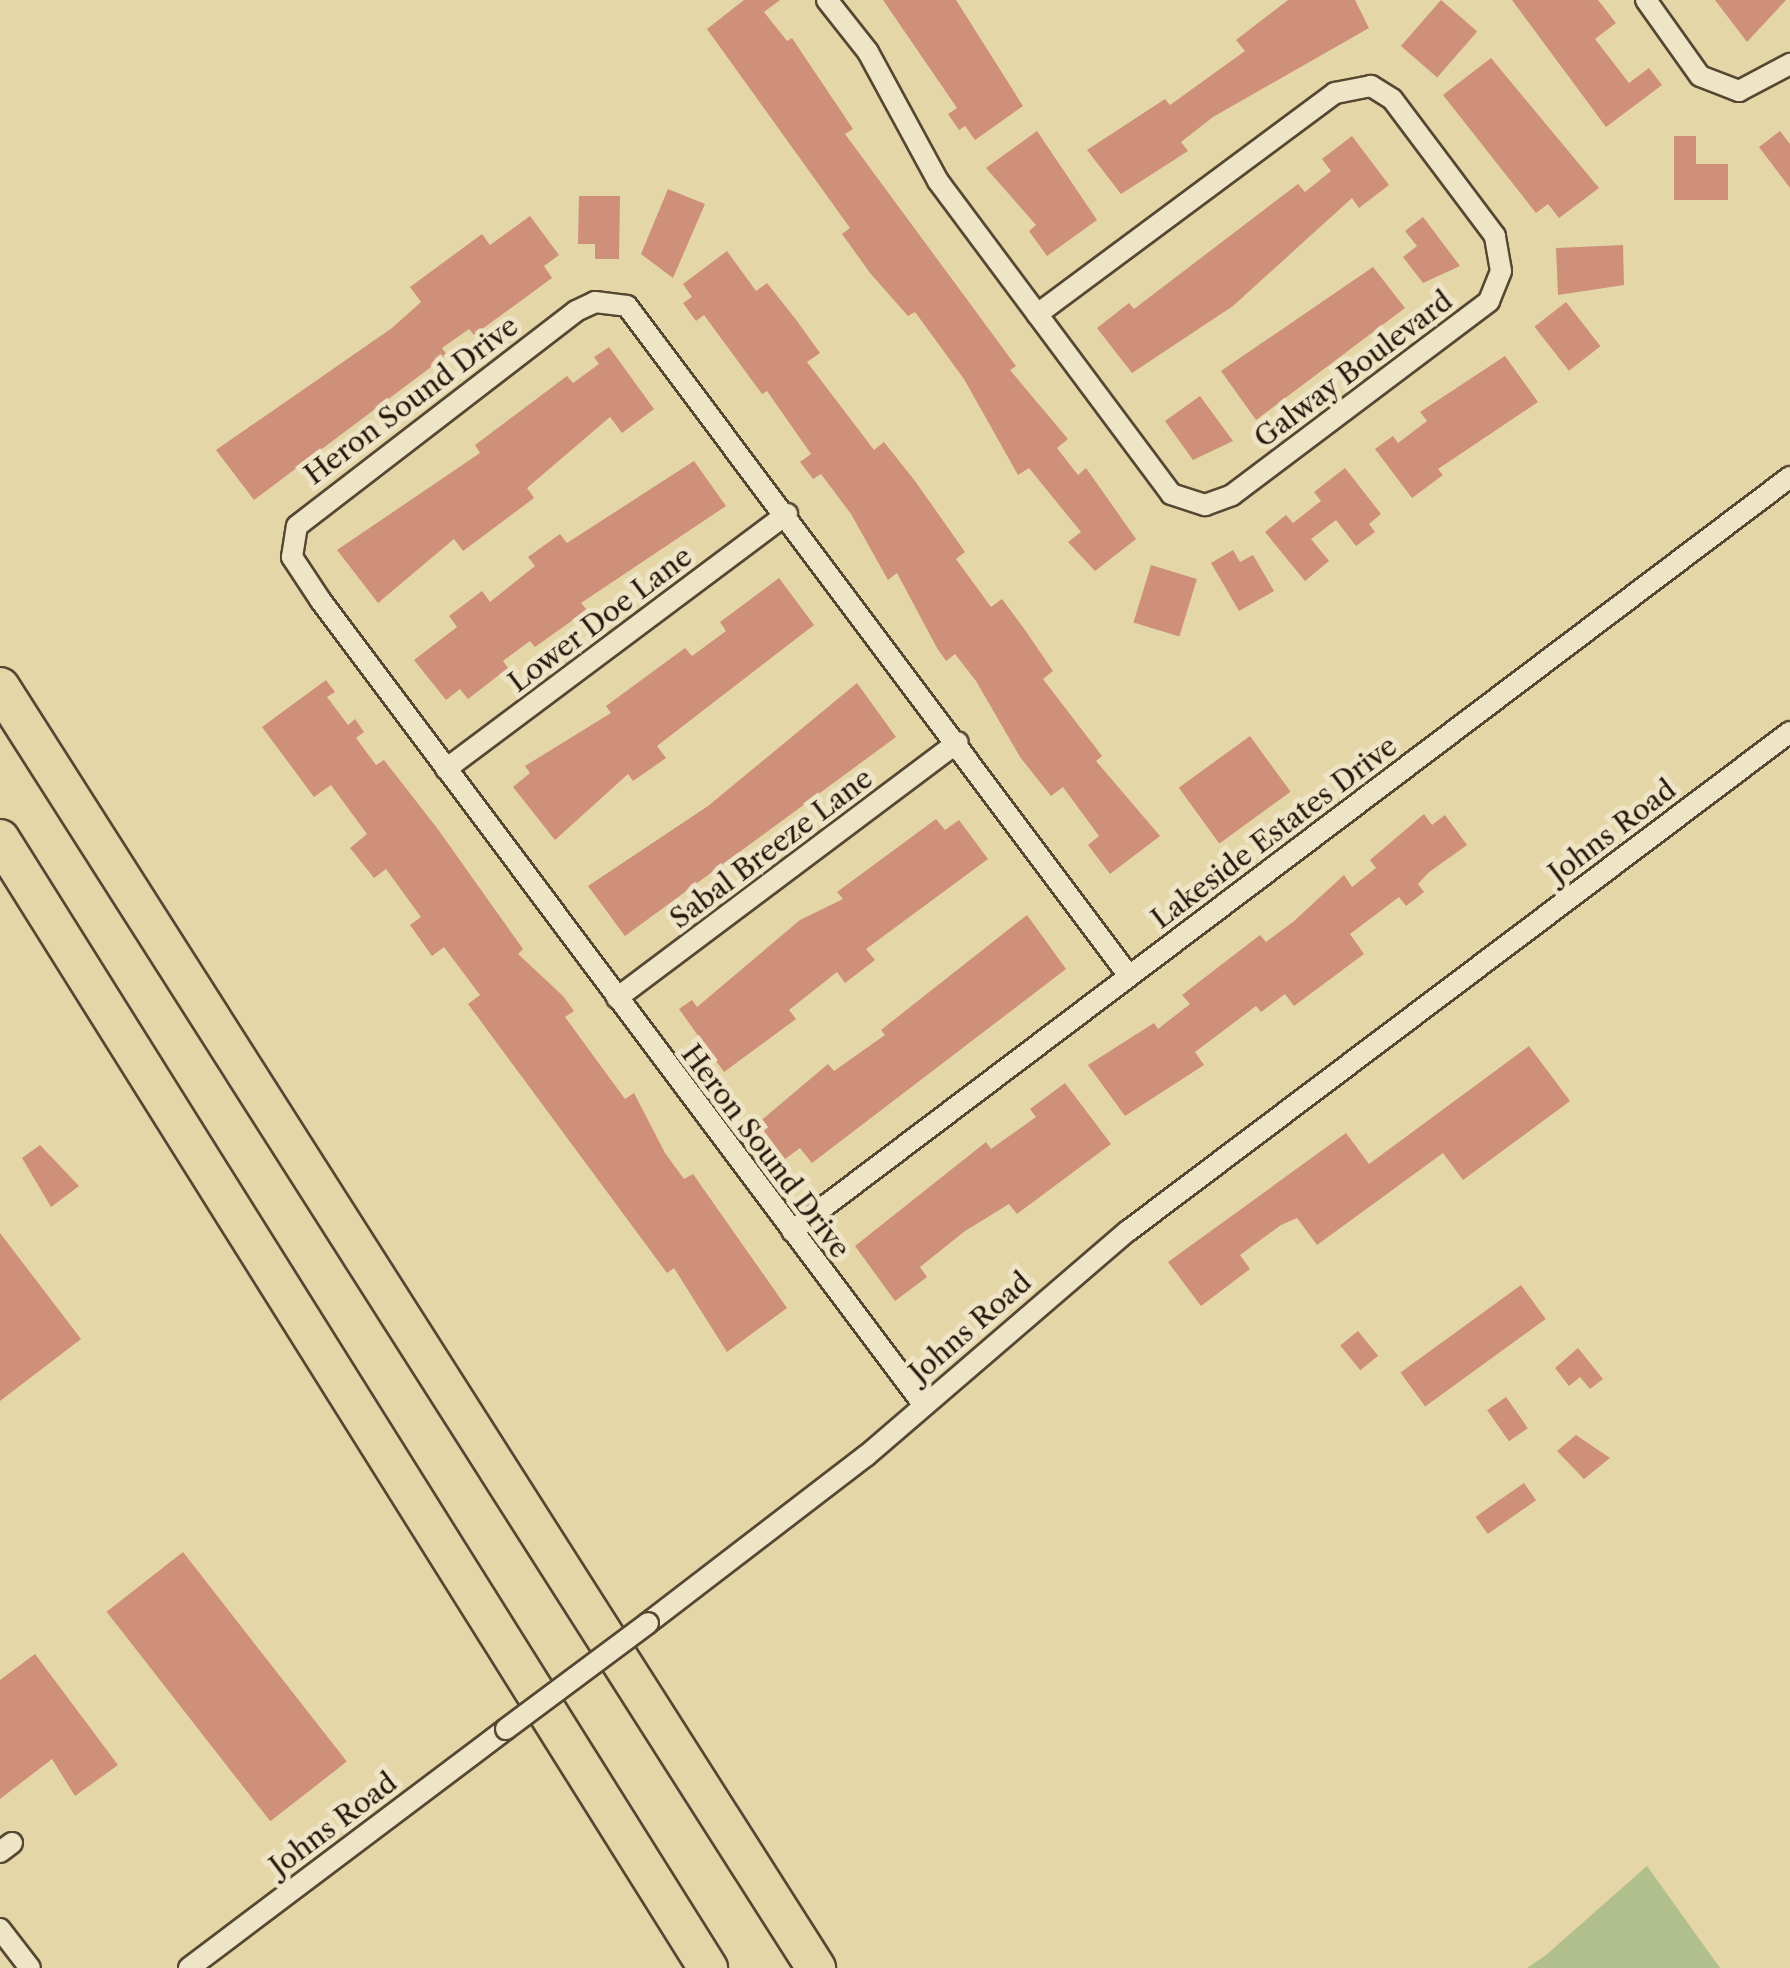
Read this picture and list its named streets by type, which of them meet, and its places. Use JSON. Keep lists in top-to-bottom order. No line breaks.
{"streets":{"street":["Galway Boulevard","Heron Sound Drive","Lower Doe Lane","Johns Road","Lakeside Estates Drive","Sabal Breeze Lane"]},"crossings":[["Heron Sound Drive","Lower Doe Lane"],["Heron Sound Drive","Johns Road"],["Heron Sound Drive","Lakeside Estates Drive"],["Heron Sound Drive","Sabal Breeze Lane"]]}
